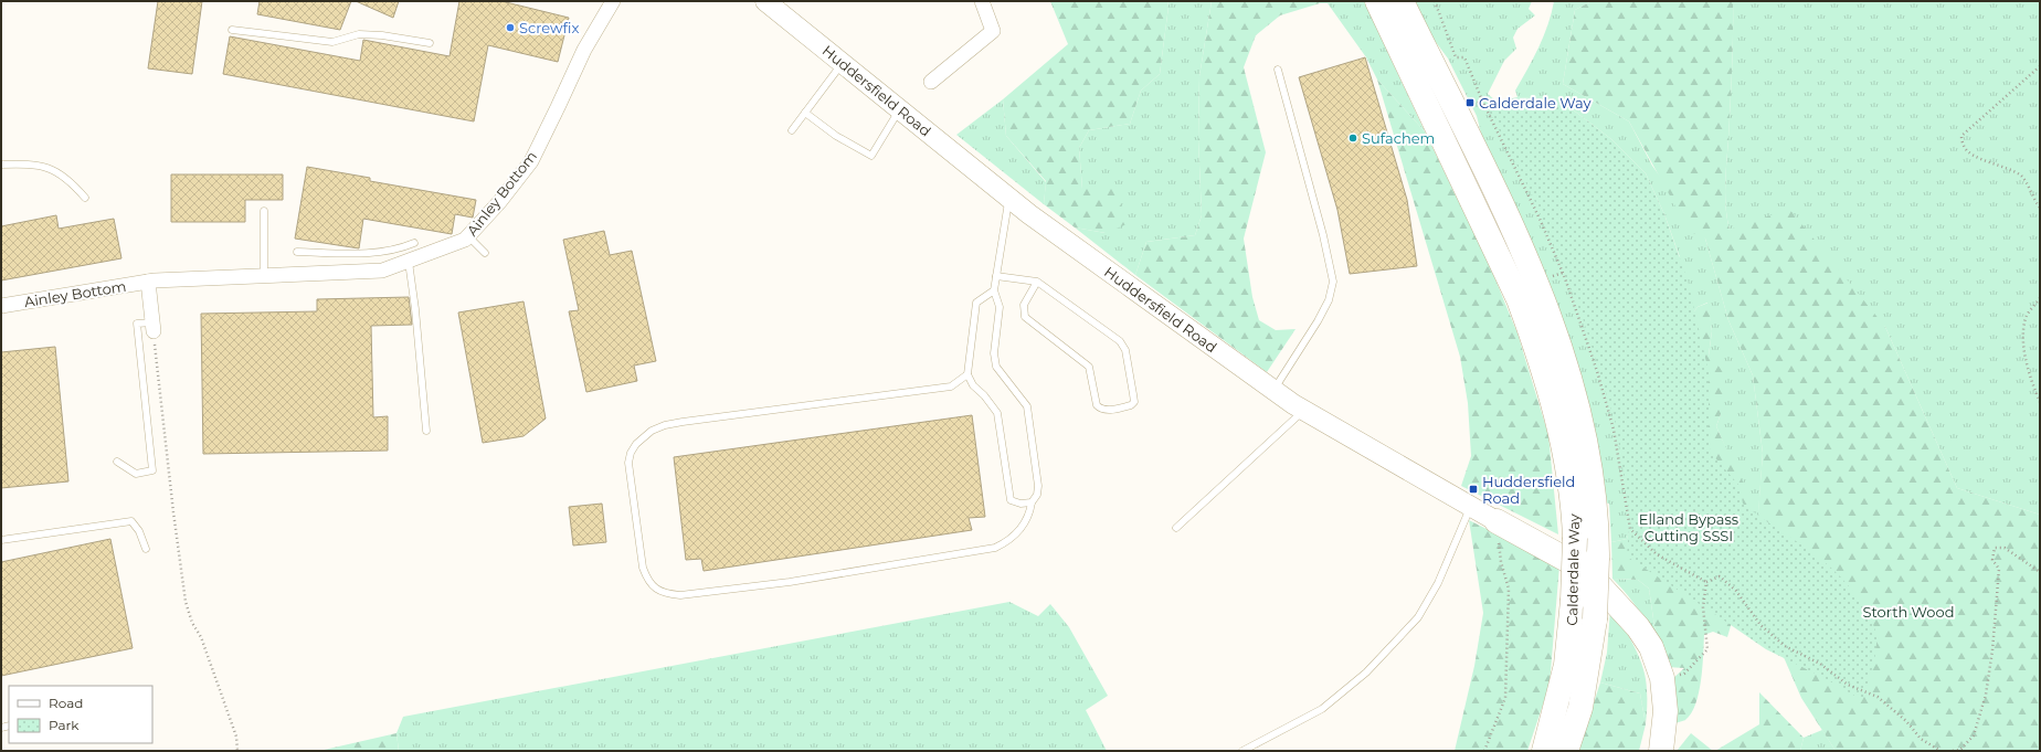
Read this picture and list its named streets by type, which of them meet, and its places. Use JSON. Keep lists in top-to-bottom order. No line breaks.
{"streets":{"highway":["Calderdale Way"],"street":["Huddersfield Road","Ainley Bottom"]},"parks":["Elland Bypass Cutting SSSI","Storth Wood"],"places":{"other":["Screwfix","Sufachem"],"transit":["Calderdale Way","Huddersfield Road"]},"legend":["Road","Park"]}
